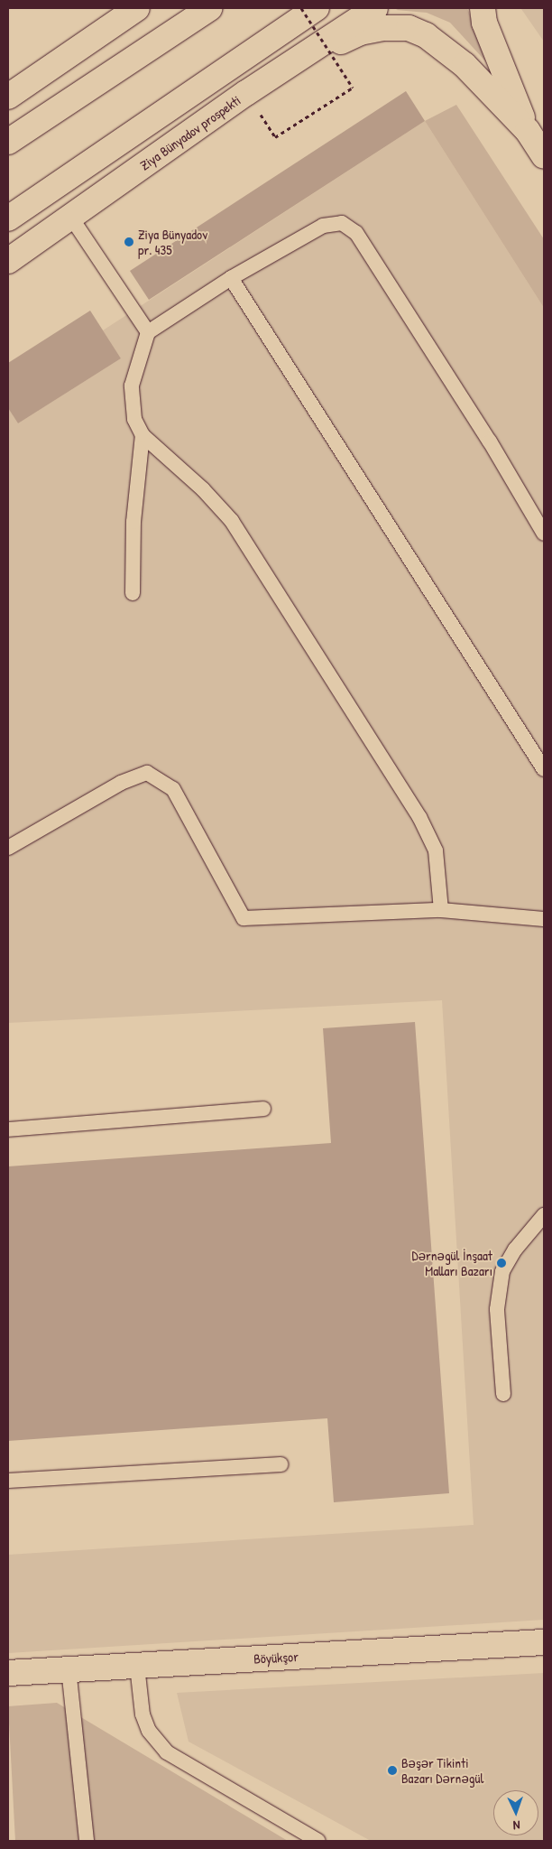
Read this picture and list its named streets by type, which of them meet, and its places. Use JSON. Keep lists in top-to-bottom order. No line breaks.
{"streets":{"main road":["Ziya Bünyadov prospekti","Böyükşor"]},"places":["Ziya Bünyadov pr. 435","Dərnəgül İnşaat Malları Bazarı","Bəşər Tikinti Bazarı Dərnəgül"],"north":"bottom"}
